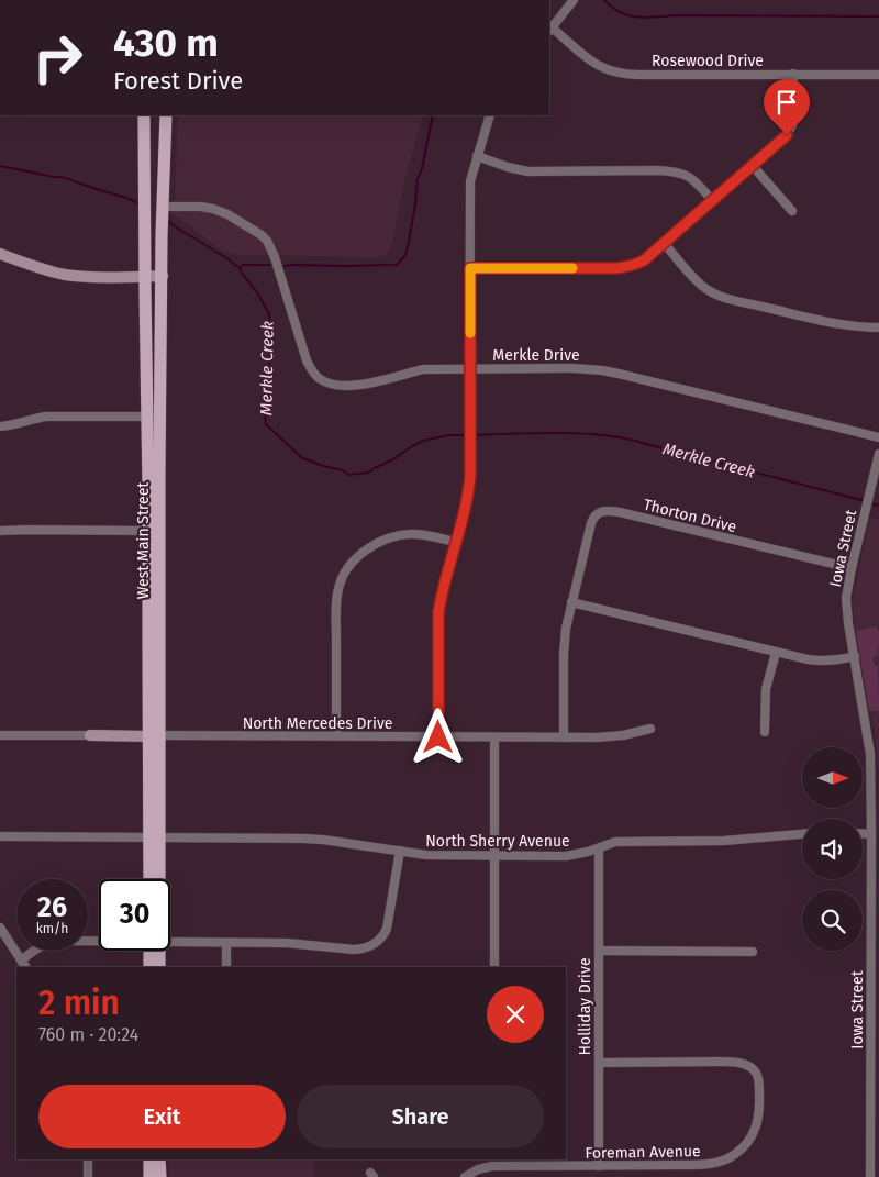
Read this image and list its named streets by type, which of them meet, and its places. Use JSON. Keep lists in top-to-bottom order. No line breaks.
{"streets":{"main road":["West Main Street"],"street":["Rosewood Drive","Merkle Drive","Thorton Drive","Iowa Street","North Mercedes Drive","North Sherry Avenue","Holliday Drive","Foreman Avenue"]},"crossings":[["Merkle Drive","West Main Street"],["Thorton Drive","Iowa Street"],["West Main Street","North Mercedes Drive"],["West Main Street","North Sherry Avenue"],["North Sherry Avenue","Holliday Drive"],["Holliday Drive","Foreman Avenue"]],"water":["Merkle Creek"],"north":"right","page":{"turn":["430 m","Forest Drive"],"speed":"26 km/h","limit":"30","heading":["2 min","760 m · 20:24"],"buttons":["Exit","Share"]}}
